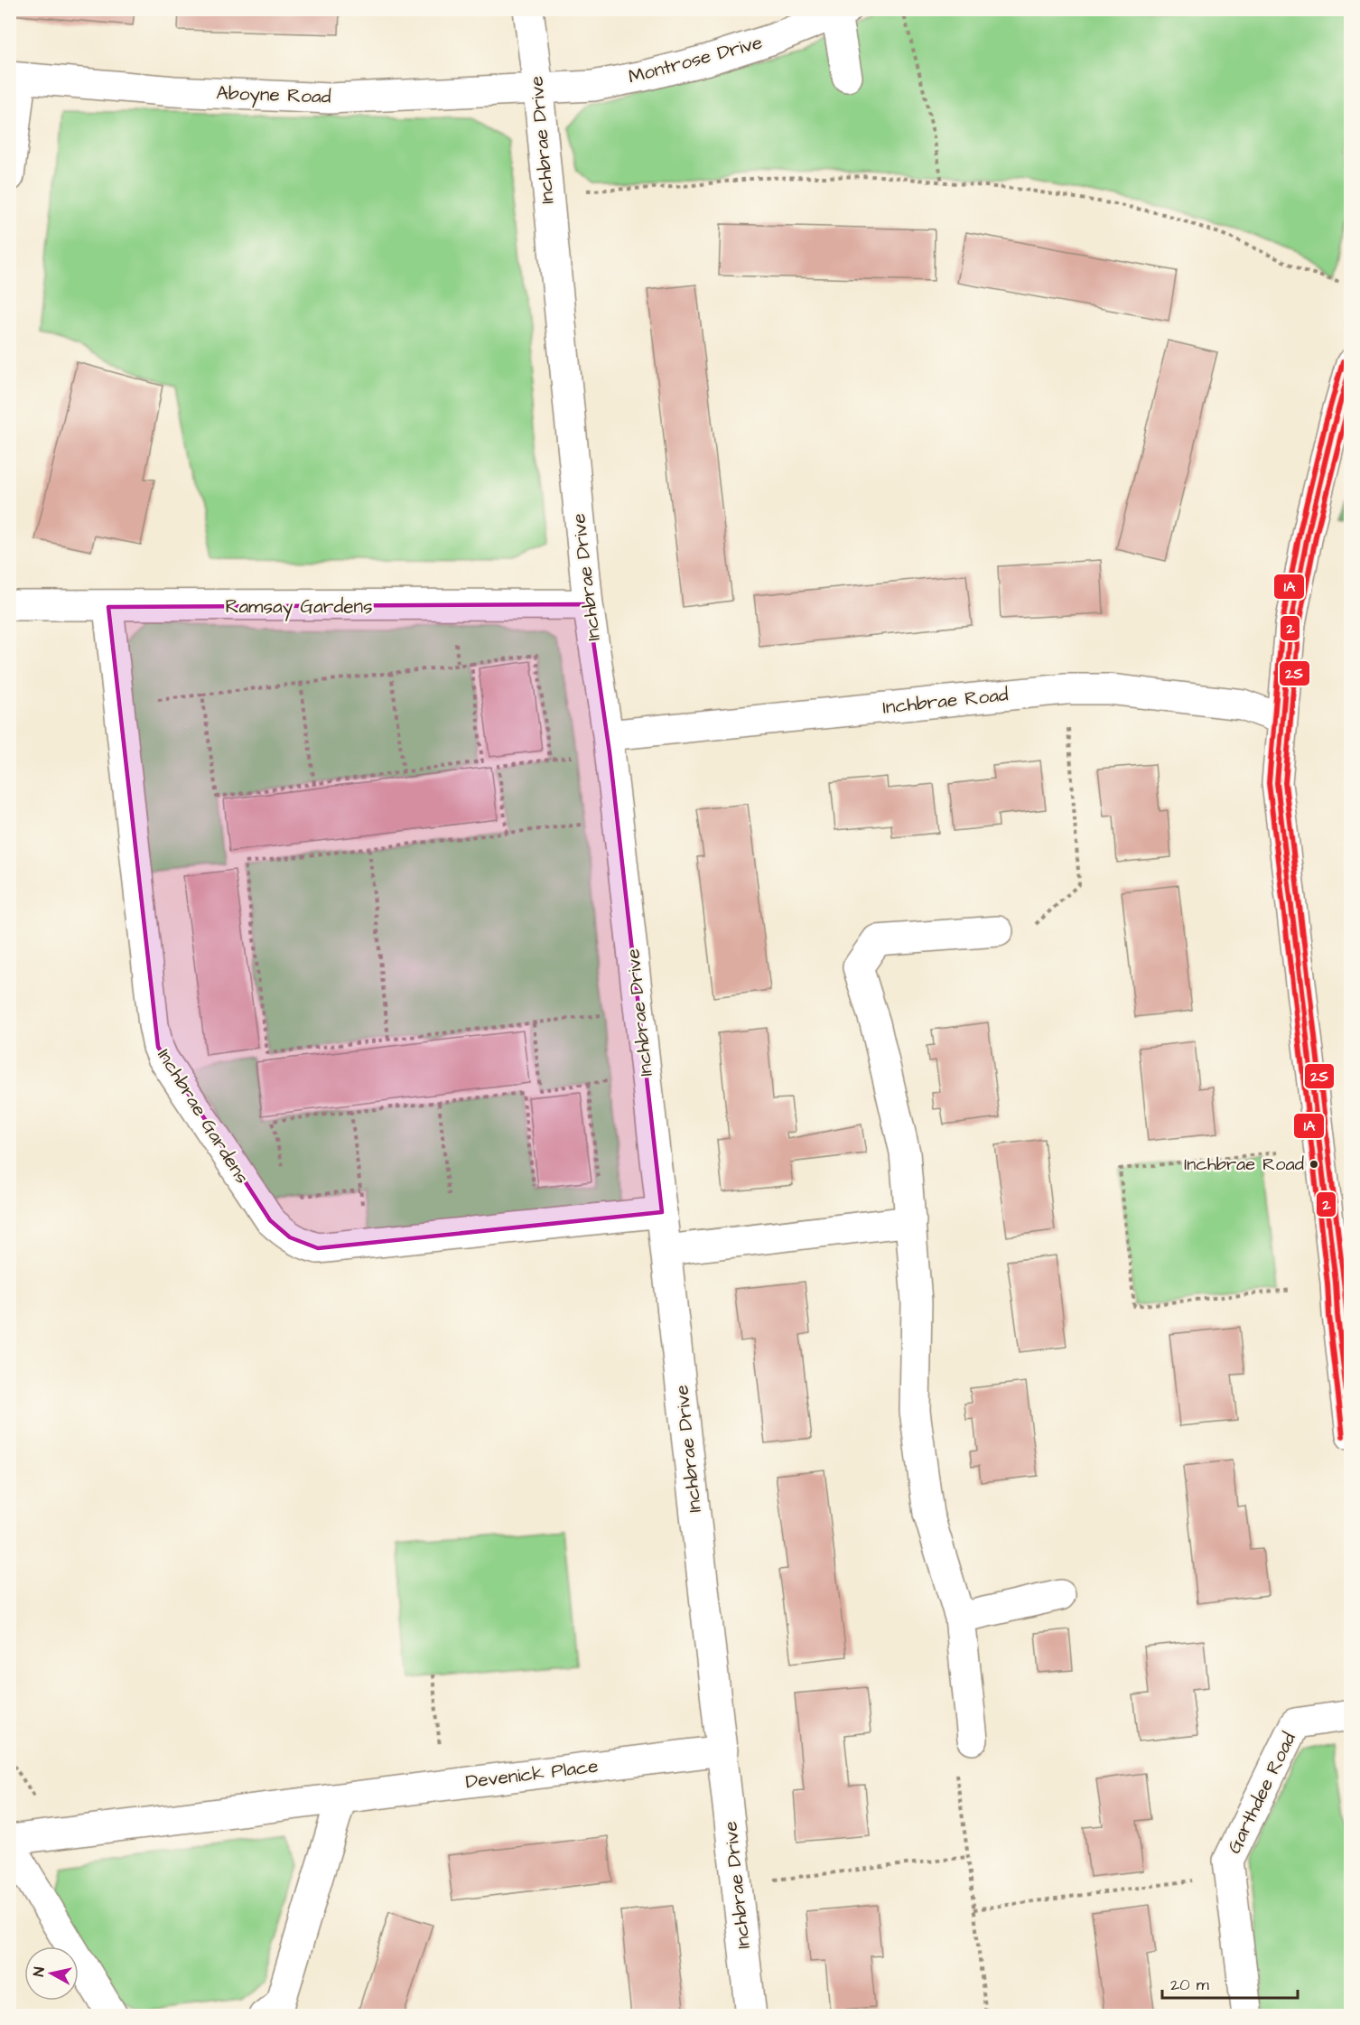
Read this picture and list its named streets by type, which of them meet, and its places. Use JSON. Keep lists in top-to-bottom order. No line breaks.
{"streets":{"street":["Montrose Drive","Aboyne Road","Inchbrae Drive","Ramsay Gardens","Inchbrae Road","Inchbrae Gardens","Devenick Place","Garthdee Road"]},"crossings":[["Montrose Drive","Aboyne Road"],["Montrose Drive","Inchbrae Drive"],["Aboyne Road","Inchbrae Drive"],["Inchbrae Drive","Ramsay Gardens"],["Inchbrae Drive","Inchbrae Road"],["Inchbrae Drive","Inchbrae Gardens"],["Inchbrae Drive","Devenick Place"],["Ramsay Gardens","Inchbrae Gardens"]],"places":["Inchbrae Road"],"lines":["transit line 1A","transit line 2","transit line 2S"],"scale_bar":"20 m","north":"left"}
